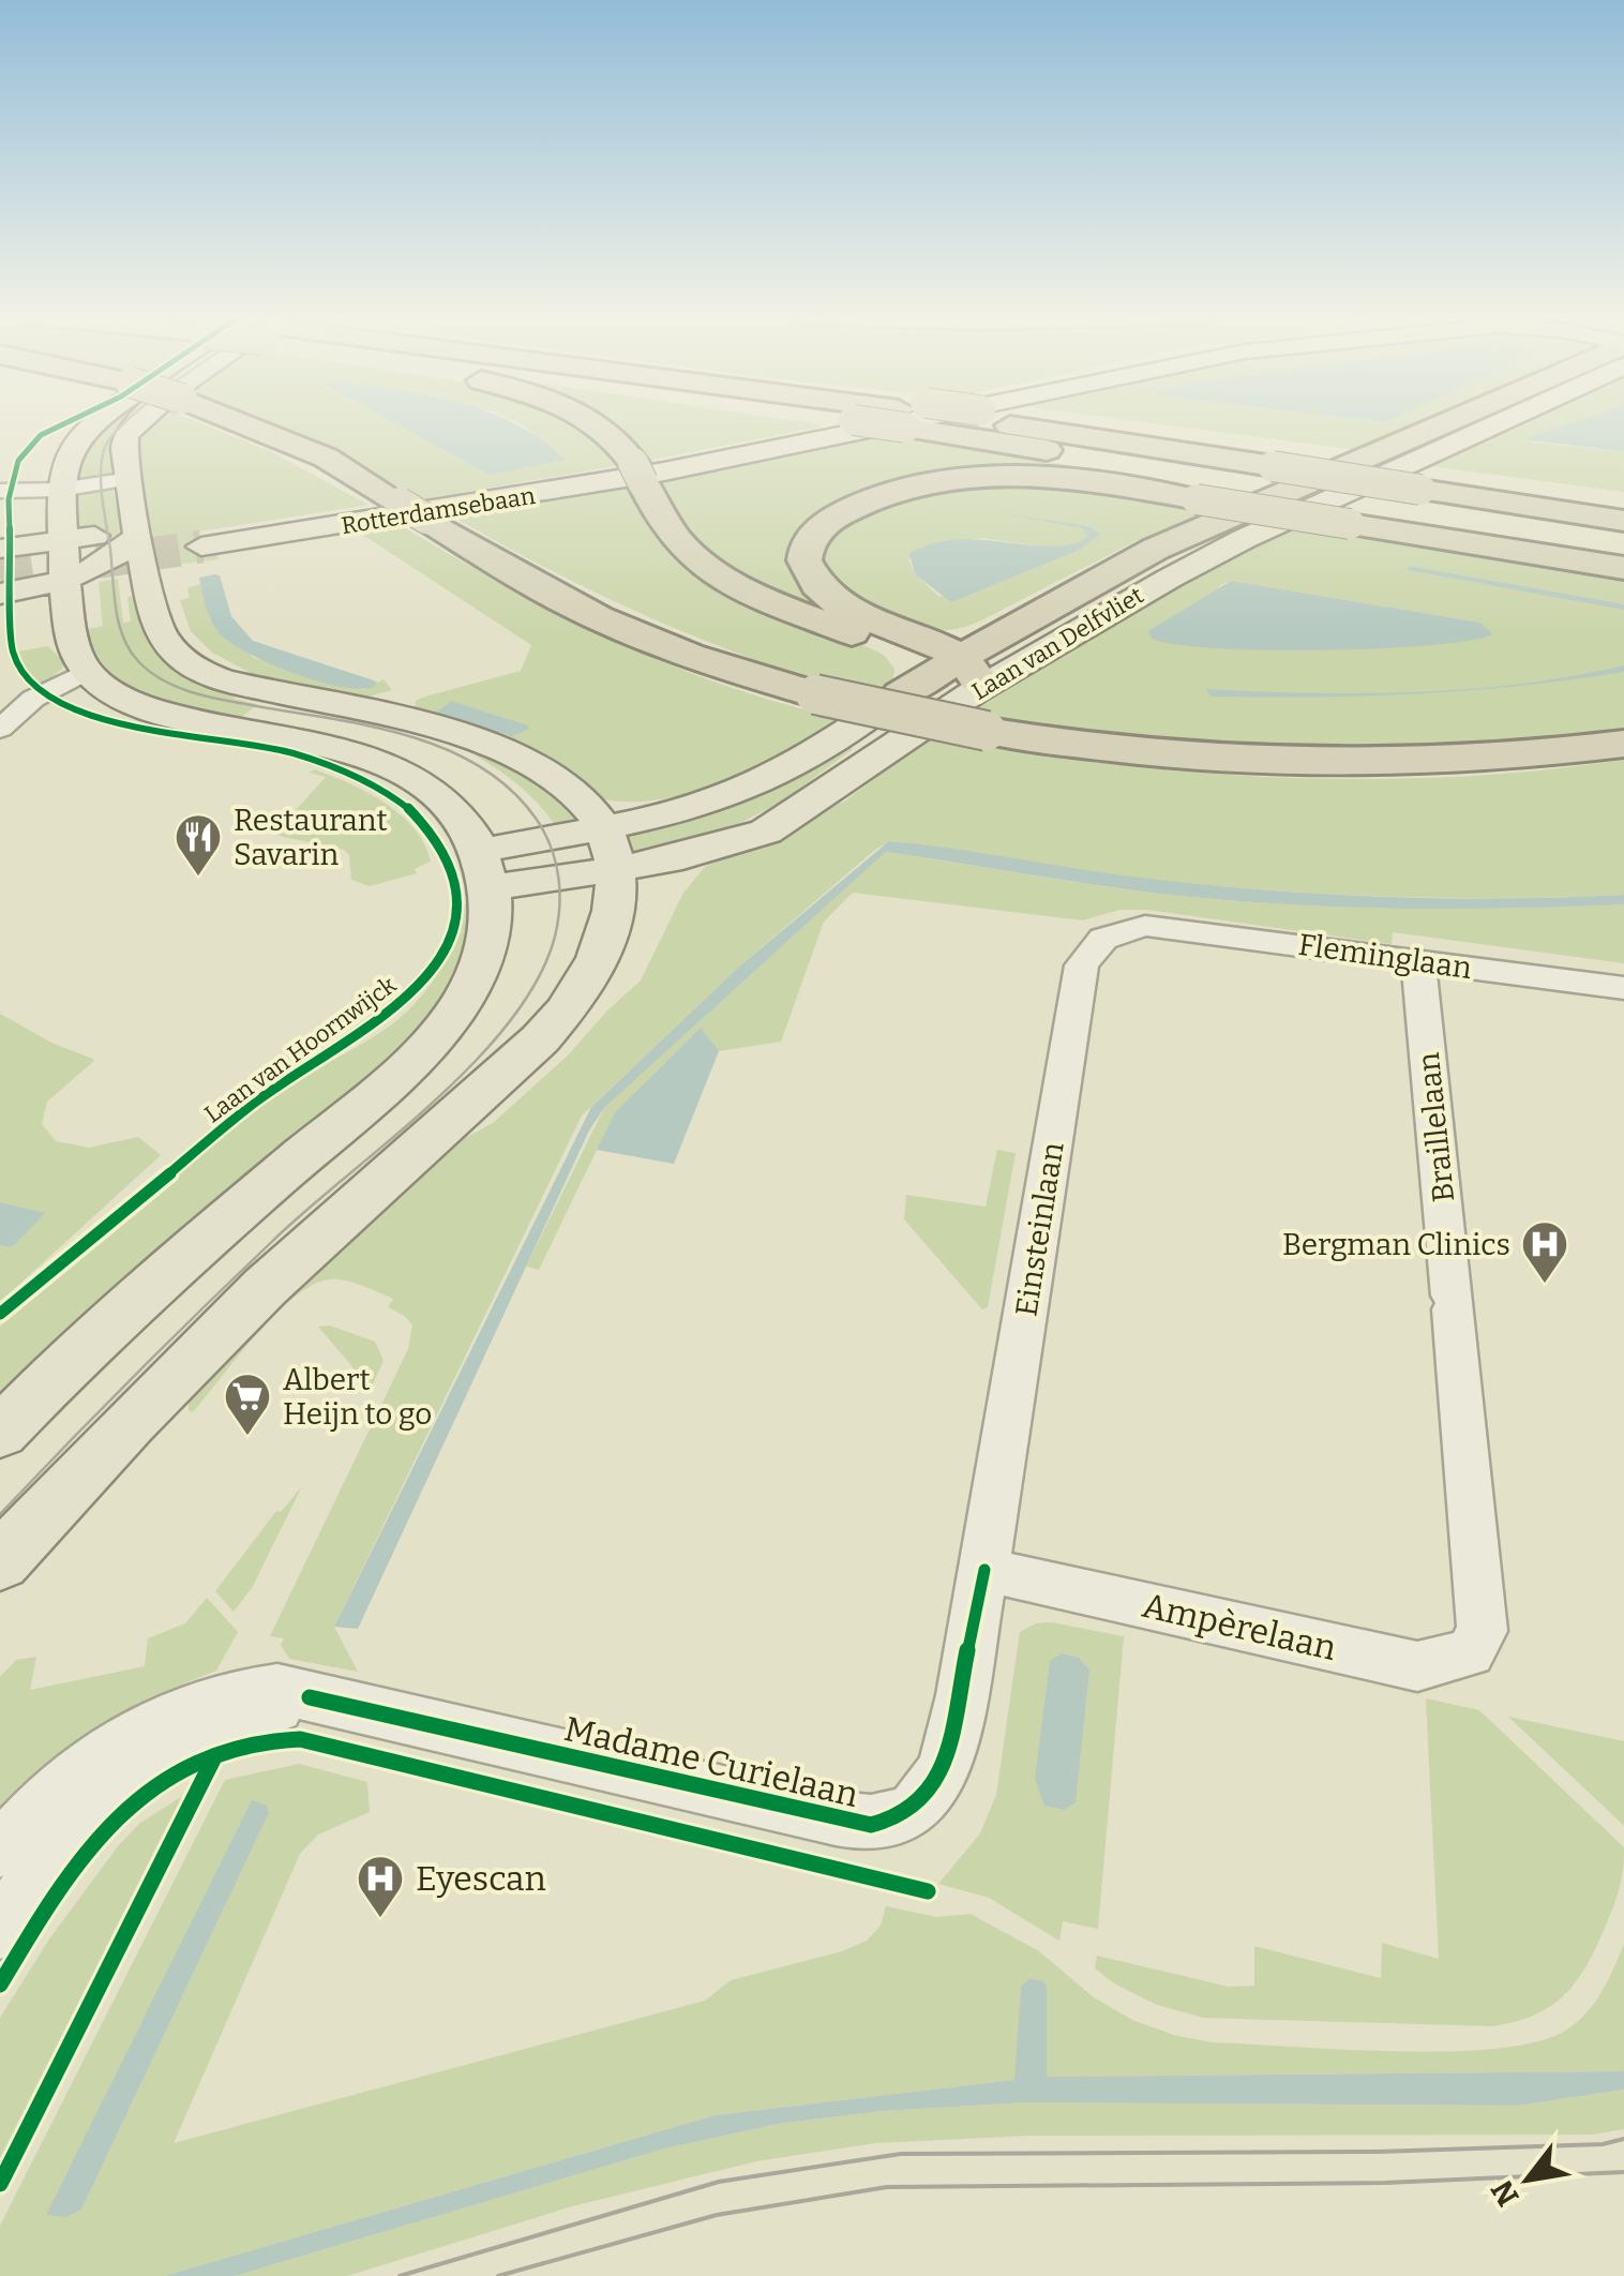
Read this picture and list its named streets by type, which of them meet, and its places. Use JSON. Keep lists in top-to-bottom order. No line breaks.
{"streets":{"highway":["Laan van Delfvliet"],"main road":["Rotterdamsebaan"],"street":["Fleminglaan","Braillelaan","Einsteinlaan","Ampèrelaan","Madame Curielaan"],"cycle path":["Laan van Hoornwijck"]},"crossings":[["Fleminglaan","Braillelaan"],["Fleminglaan","Einsteinlaan"],["Braillelaan","Ampèrelaan"],["Einsteinlaan","Ampèrelaan"],["Einsteinlaan","Madame Curielaan"],["Ampèrelaan","Madame Curielaan"]],"places":{"restaurant":["Restaurant Savarin"],"hospital":["Bergman Clinics","Eyescan"],"supermarket":["Albert Heijn to go"]},"north":"bottom left"}
